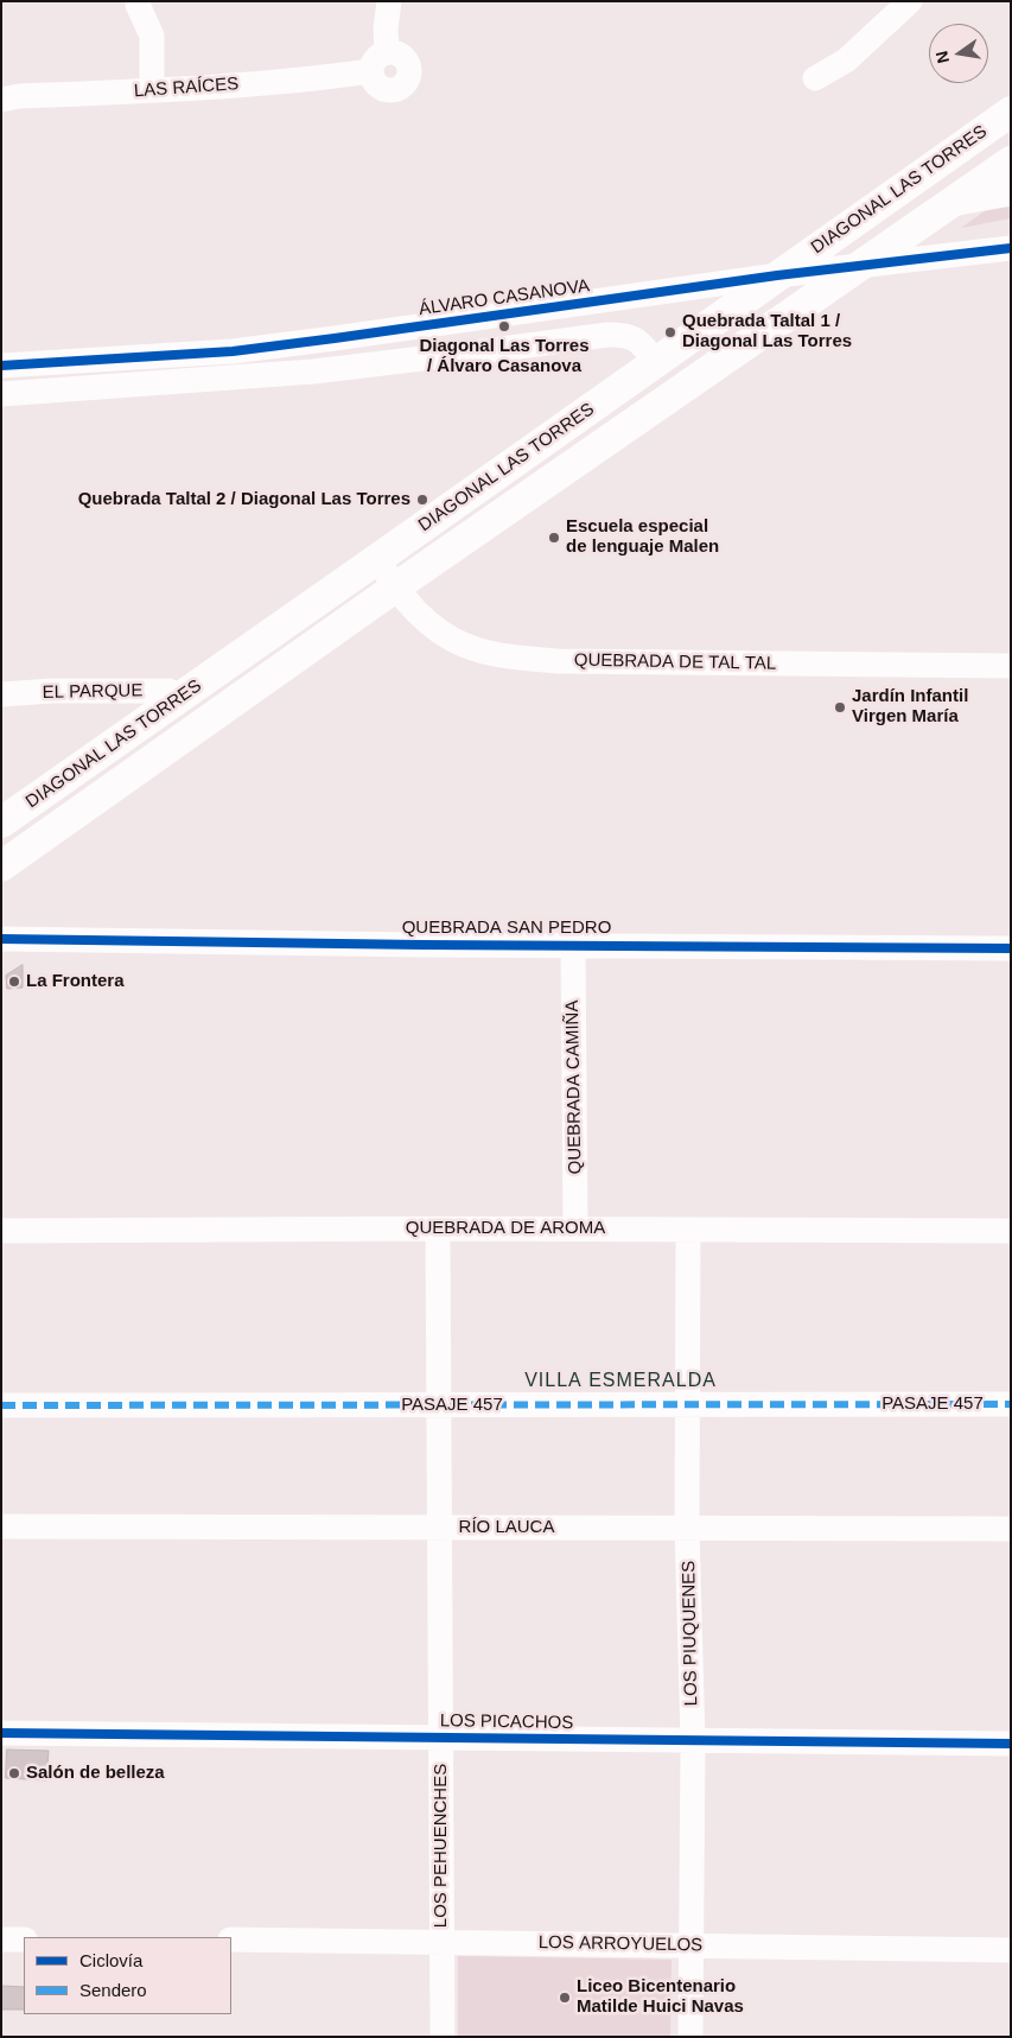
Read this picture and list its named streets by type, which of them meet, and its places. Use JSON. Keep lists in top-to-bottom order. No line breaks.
{"streets":{"main road":["DIAGONAL LAS TORRES"],"street":["LAS RAÍCES","ÁLVARO CASANOVA","QUEBRADA DE TAL TAL","EL PARQUE","QUEBRADA SAN PEDRO","QUEBRADA CAMIÑA","QUEBRADA DE AROMA","PASAJE 457","RÍO LAUCA","LOS PIUQUENES","LOS PICACHOS","LOS PEHUENCHES","LOS ARROYUELOS"]},"crossings":[["DIAGONAL LAS TORRES","ÁLVARO CASANOVA"],["DIAGONAL LAS TORRES","QUEBRADA DE TAL TAL"],["DIAGONAL LAS TORRES","EL PARQUE"],["QUEBRADA SAN PEDRO","QUEBRADA CAMIÑA"],["QUEBRADA CAMIÑA","QUEBRADA DE AROMA"],["QUEBRADA DE AROMA","LOS PIUQUENES"],["QUEBRADA DE AROMA","LOS PEHUENCHES"],["PASAJE 457","LOS PIUQUENES"],["PASAJE 457","LOS PEHUENCHES"],["RÍO LAUCA","LOS PIUQUENES"],["RÍO LAUCA","LOS PEHUENCHES"],["LOS PIUQUENES","LOS PICACHOS"],["LOS PIUQUENES","LOS ARROYUELOS"],["LOS PICACHOS","LOS PEHUENCHES"],["LOS PEHUENCHES","LOS ARROYUELOS"]],"districts":["VILLA ESMERALDA"],"places":["Diagonal Las Torres / Álvaro Casanova","Quebrada Taltal 1 / Diagonal Las Torres","Quebrada Taltal 2 / Diagonal Las Torres","Escuela especial de lenguaje Malen","Jardín Infantil Virgen María","La Frontera","Salón de belleza","Liceo Bicentenario Matilde Huici Navas"],"legend":["Ciclovía","Sendero"],"north":"left"}
